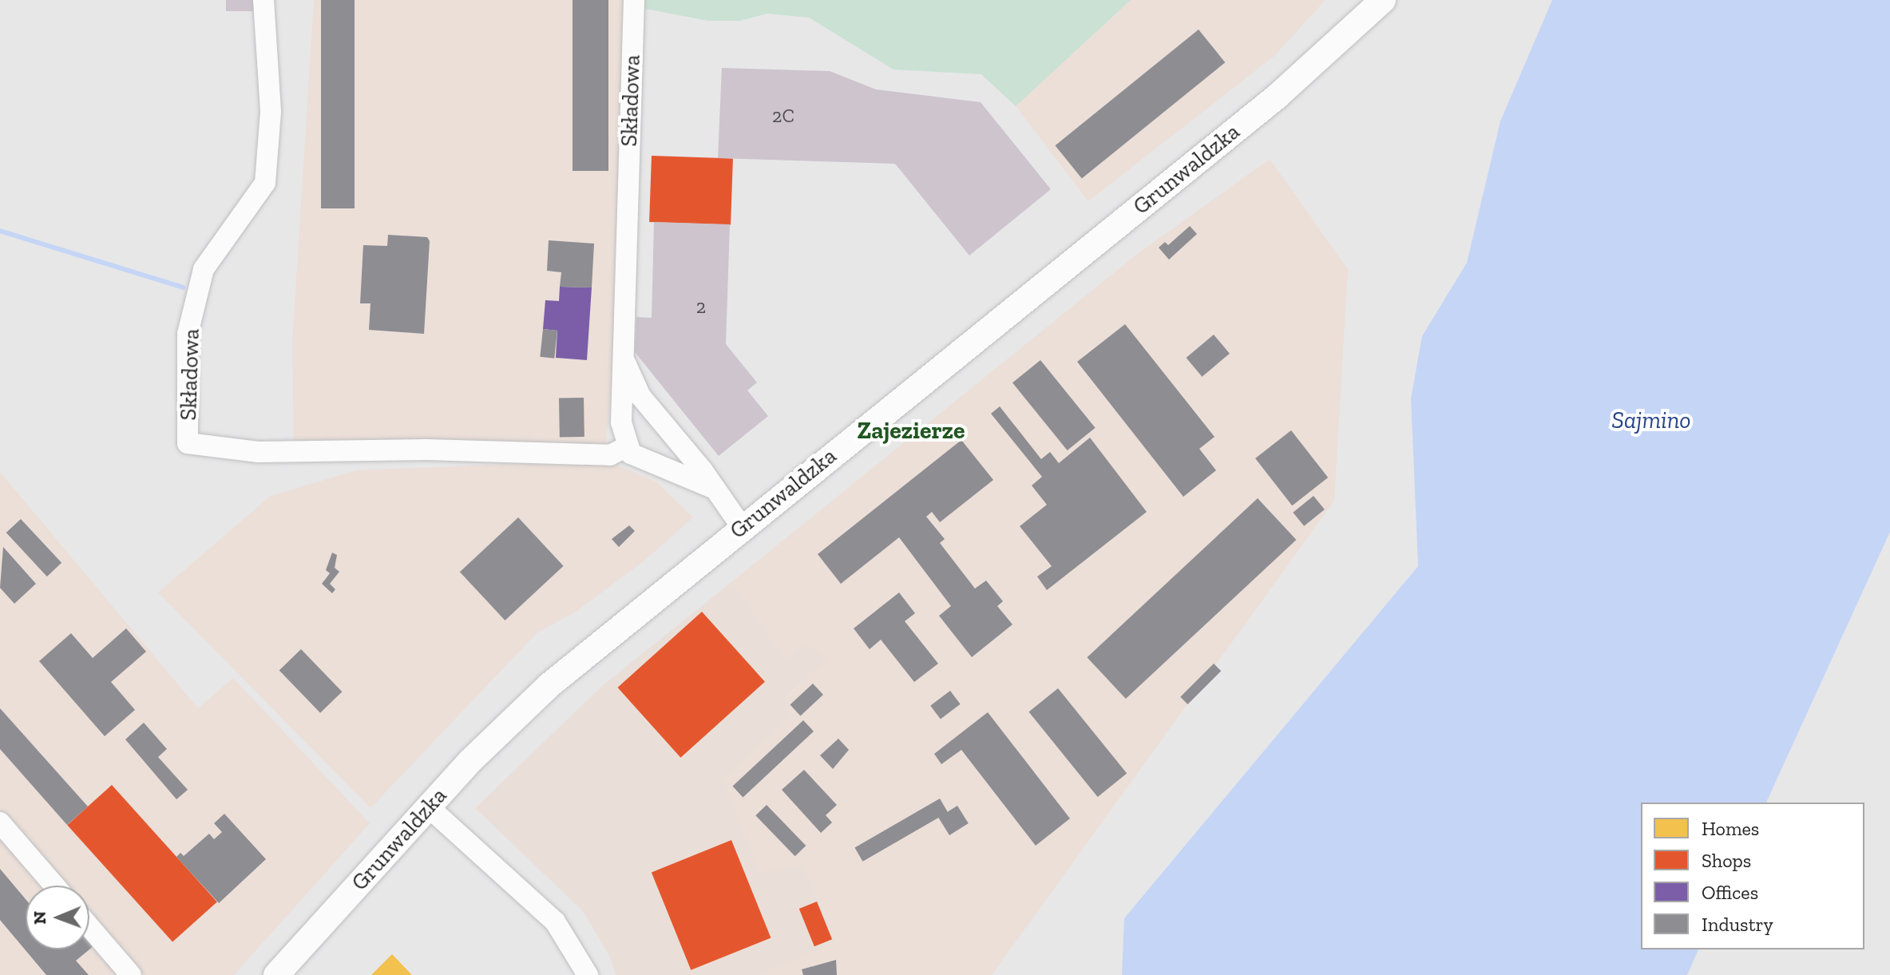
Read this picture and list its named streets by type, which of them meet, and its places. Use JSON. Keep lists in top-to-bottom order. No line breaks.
{"streets":{"main road":["Grunwaldzka"],"street":["Składowa"]},"crossings":[["Składowa","Grunwaldzka"]],"districts":["Zajezierze"],"water":["Sajmino"],"house_numbers":["2C","2"],"legend":["Homes","Shops","Offices","Industry"],"north":"left"}
